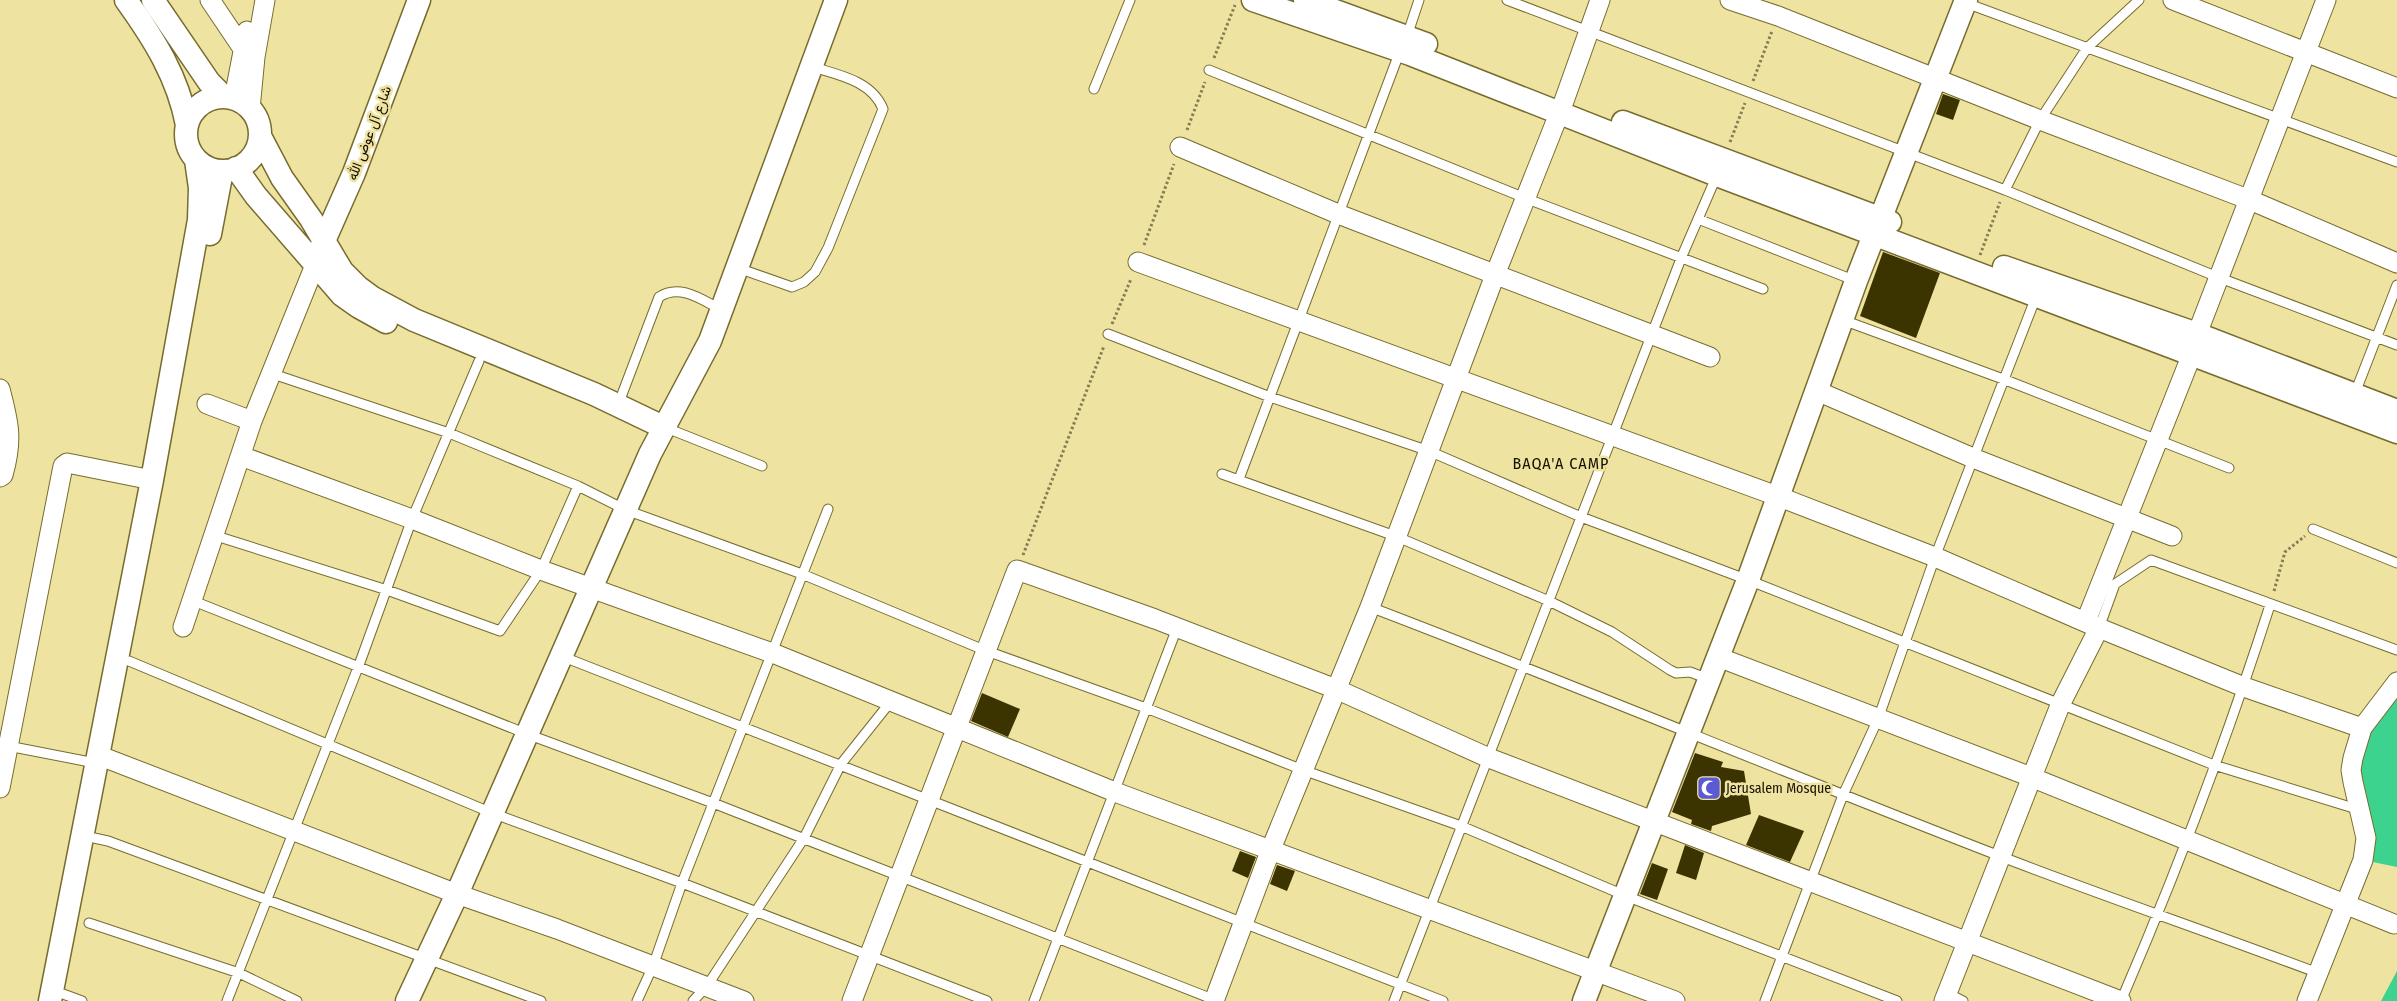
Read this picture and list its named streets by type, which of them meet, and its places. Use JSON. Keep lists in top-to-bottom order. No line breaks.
{"streets":{"street":["شارع آل عوض الله"]},"districts":["BAQA'A CAMP"],"places":{"mosque":["Jerusalem Mosque"]}}
